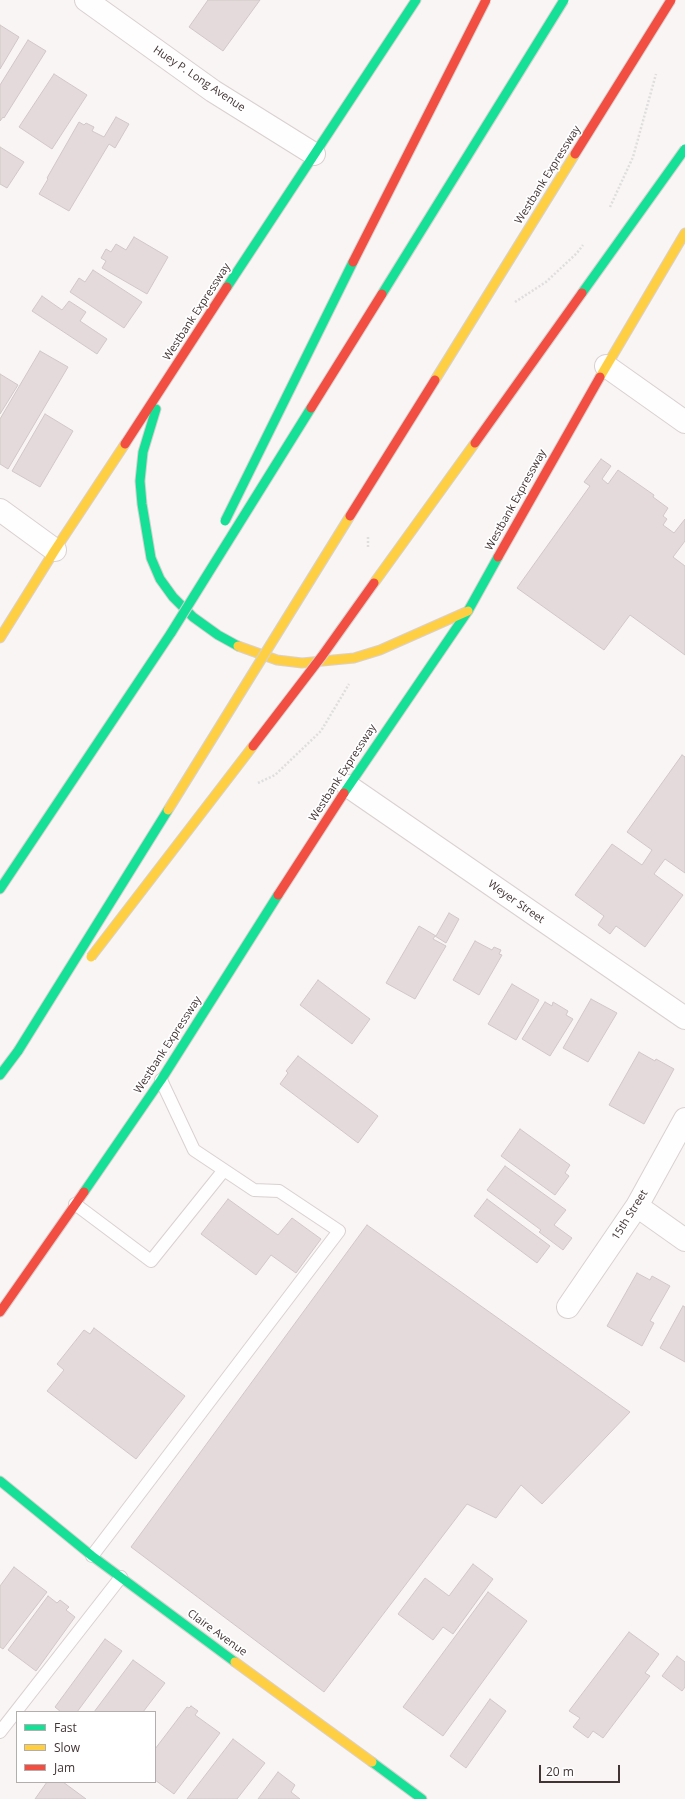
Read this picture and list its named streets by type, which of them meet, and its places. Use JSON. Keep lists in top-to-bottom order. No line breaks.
{"streets":{"main road":["Westbank Expressway","Claire Avenue"],"street":["Huey P. Long Avenue","Weyer Street","15th Street"]},"crossings":[["Huey P. Long Avenue","Westbank Expressway"],["Westbank Expressway","Weyer Street"]],"legend":["Fast","Slow","Jam"],"scale_bar":"20 m"}
